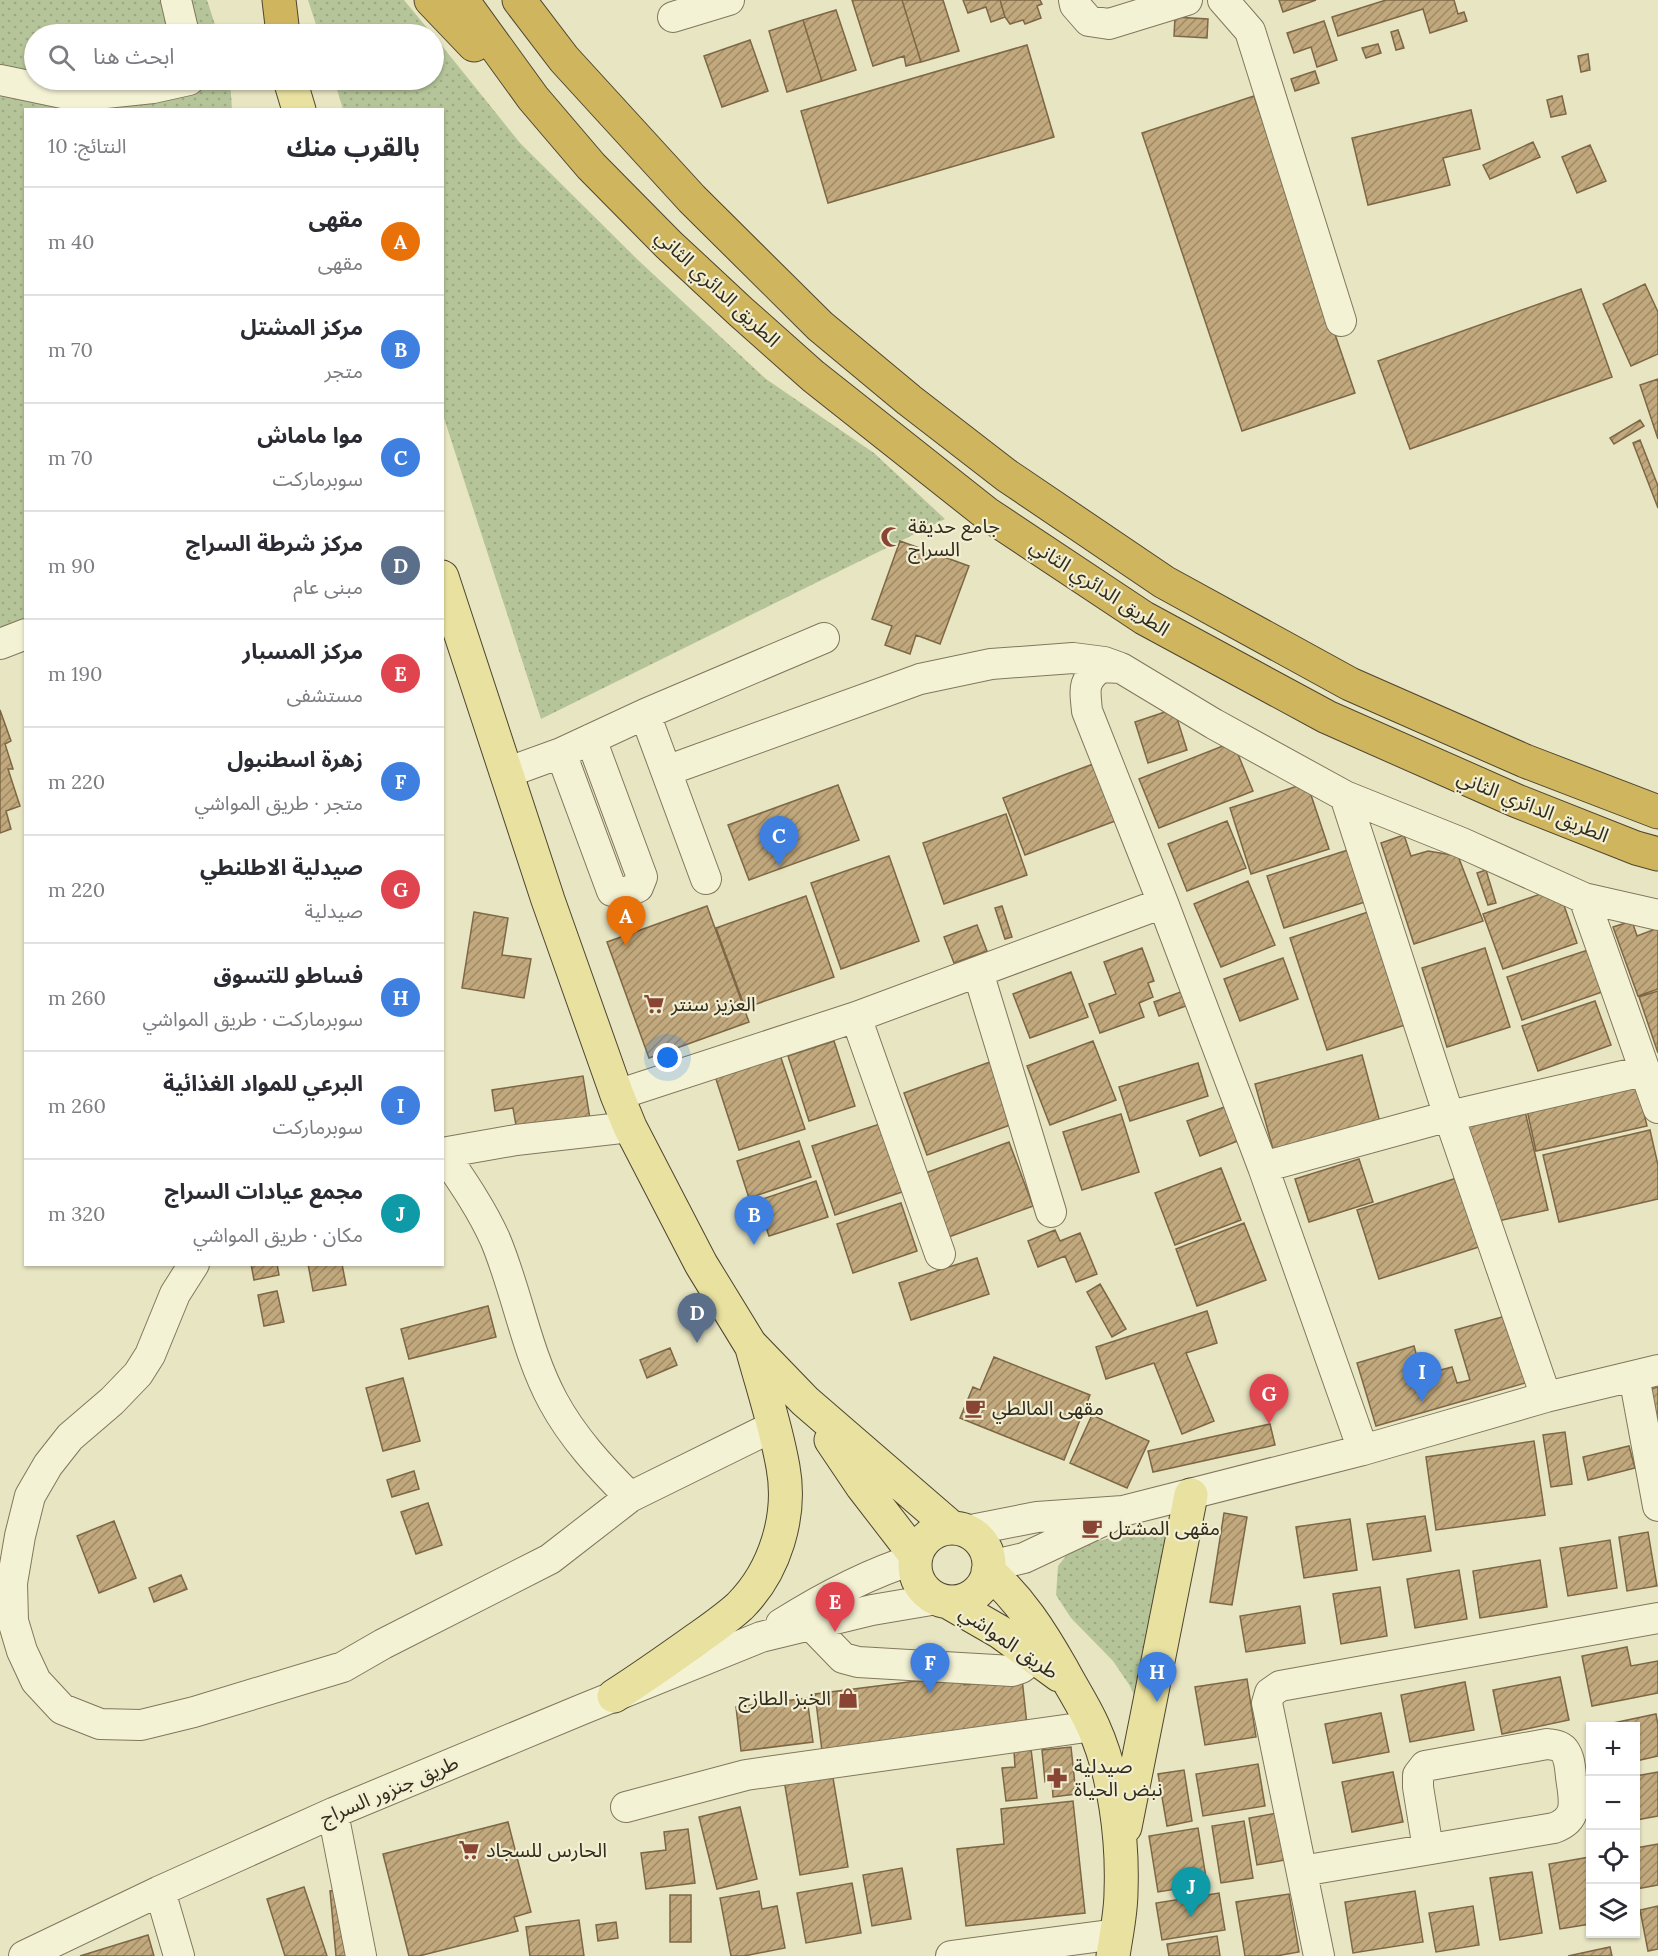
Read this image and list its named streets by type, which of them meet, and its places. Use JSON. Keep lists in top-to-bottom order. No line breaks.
{"streets":{"highway":["الطريق الدائري الثاني"],"main road":["طريق المواشي"],"street":["طريق جنزور السراج"]},"crossings":[["طريق المواشي","طريق جنزور السراج"]],"places":{"mosque":["جامع حديقة السراج"],"supermarket":["العزيز سنتر","الحارس للسجاد"],"cafe":["مقهى المالطي","مقهى المشتل"],"shop":["الخبز الطازج"],"pharmacy":["صيدلية نبض الحياة"]},"page":{"search":"ابحث هنا","heading":["بالقرب منك","النتائج: 10"],"list":[{"mark":"A","name":"مقهى","note":"مقهى","value":"40 m"},{"mark":"B","name":"مركز المشتل","note":"متجر","value":"70 m"},{"mark":"C","name":"موا ماماش","note":"سوبرماركت","value":"70 m"},{"mark":"D","name":"مركز شرطة السراج","note":"مبنى عام","value":"90 m"},{"mark":"E","name":"مركز المسبار","note":"مستشفى","value":"190 m"},{"mark":"F","name":"زهرة اسطنبول","note":"متجر · طريق المواشي","value":"220 m"},{"mark":"G","name":"صيدلية الاطلنطي","note":"صيدلية","value":"220 m"},{"mark":"H","name":"فساطو للتسوق","note":"سوبرماركت · طريق المواشي","value":"260 m"},{"mark":"I","name":"البرعي للمواد الغذائية","note":"سوبرماركت","value":"260 m"},{"mark":"J","name":"مجمع عيادات السراج","note":"مكان · طريق المواشي","value":"320 m"}],"pins":["C","A","B","D","I","G","E","F","H","J"],"map_buttons":["+","−"]}}
